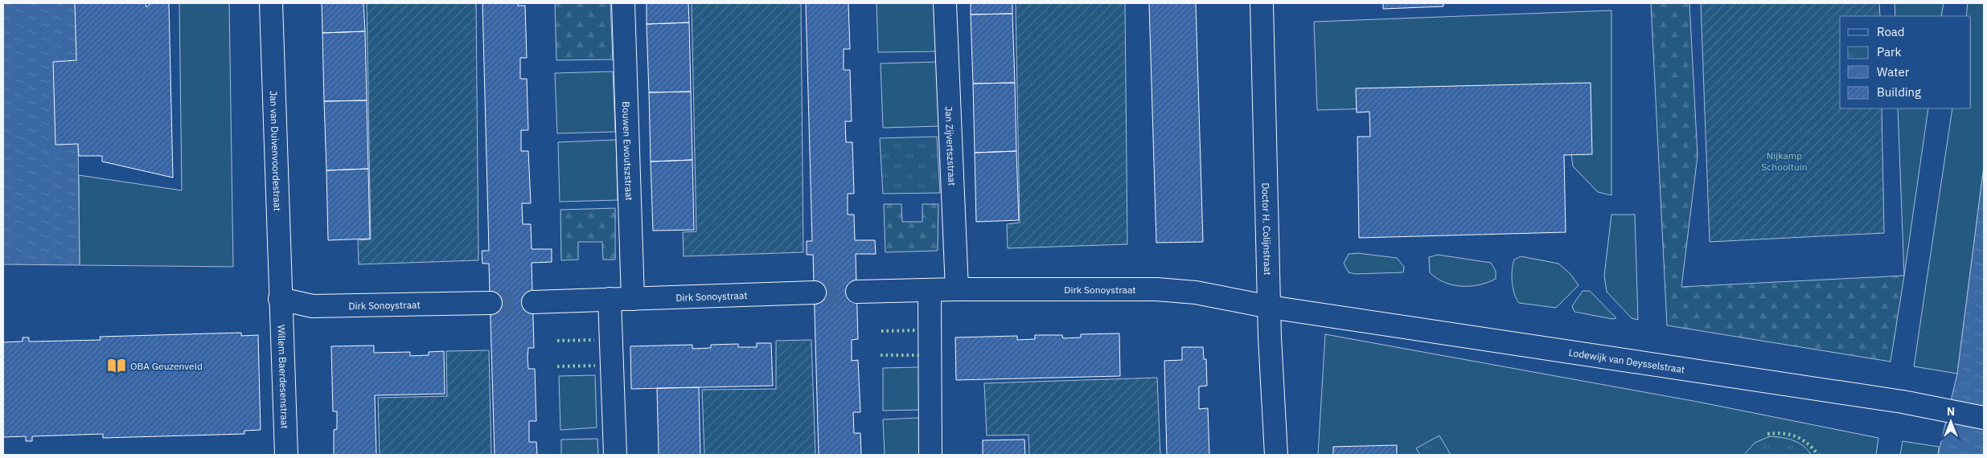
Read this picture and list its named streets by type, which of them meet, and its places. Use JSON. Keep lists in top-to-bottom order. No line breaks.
{"streets":{"street":["Jan Zijvertszstraat","Jan van Duivenvoordestraat","Bouwen Ewoutszstraat","Doctor H. Colijnstraat","Dirk Sonoystraat","Lodewijk van Deysselstraat","Willem Baerdesenstraat"]},"crossings":[["Jan Zijvertszstraat","Dirk Sonoystraat"],["Jan van Duivenvoordestraat","Dirk Sonoystraat"],["Jan van Duivenvoordestraat","Willem Baerdesenstraat"],["Bouwen Ewoutszstraat","Dirk Sonoystraat"],["Doctor H. Colijnstraat","Dirk Sonoystraat"],["Doctor H. Colijnstraat","Lodewijk van Deysselstraat"],["Dirk Sonoystraat","Lodewijk van Deysselstraat"],["Dirk Sonoystraat","Willem Baerdesenstraat"]],"parks":["Nijkamp Schooltuin"],"places":{"library":["OBA Geuzenveld"]},"legend":["Road","Park","Water","Building"],"north":"top"}
